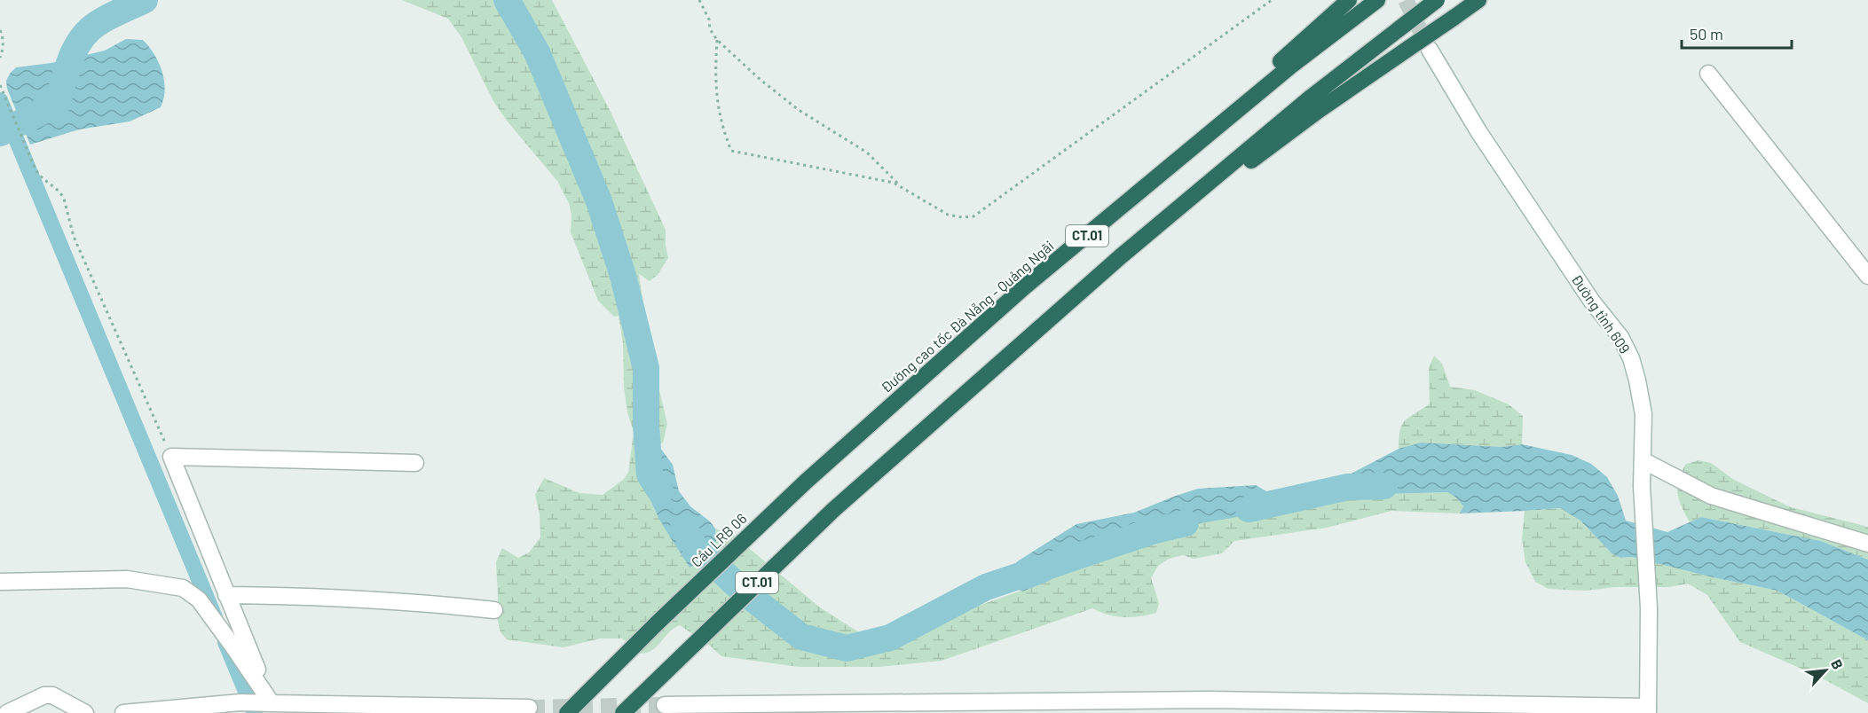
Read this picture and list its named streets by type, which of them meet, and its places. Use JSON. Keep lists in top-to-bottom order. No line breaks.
{"streets":{"highway":["CT.01","Đường cao tốc Đà Nẵng - Quảng Ngãi","Cầu LRB 06"],"street":["Đường tỉnh 609"]},"crossings":[["Đường cao tốc Đà Nẵng - Quảng Ngãi","Cầu LRB 06"]],"scale_bar":"50 m","north":"top right"}
